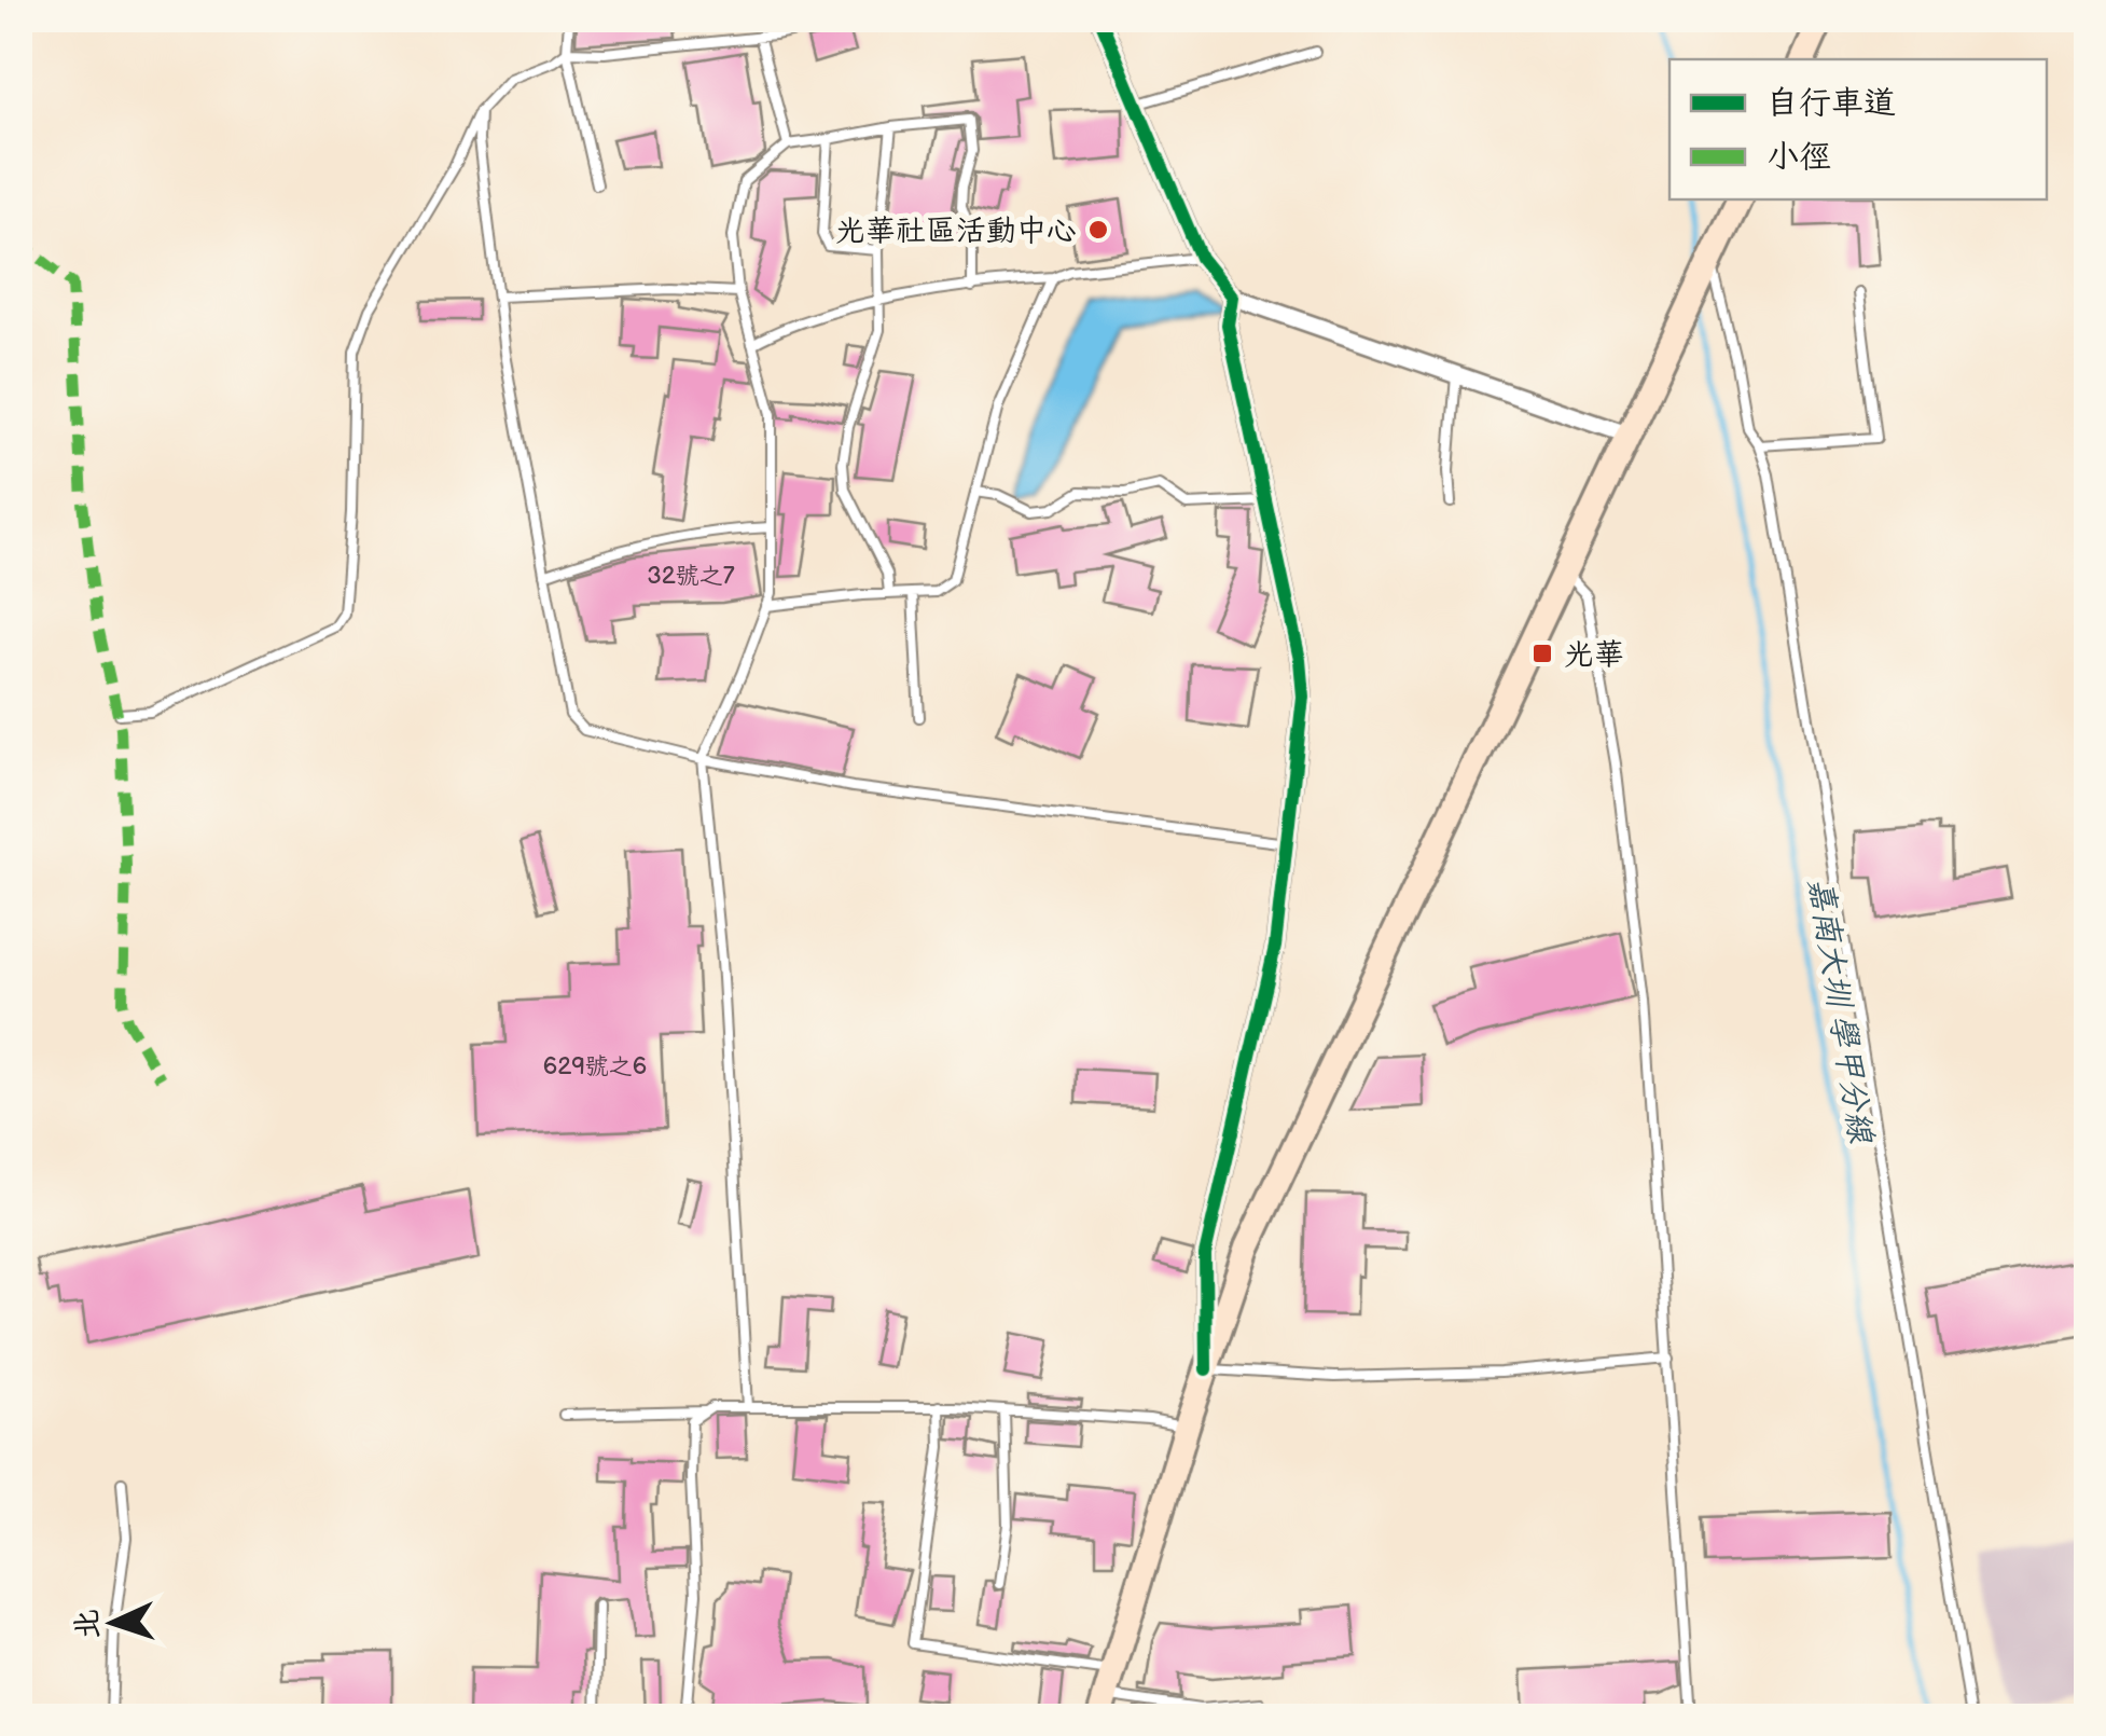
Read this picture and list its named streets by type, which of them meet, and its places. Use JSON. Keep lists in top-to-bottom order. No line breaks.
{"water":["嘉南大圳 學甲分線"],"places":{"other":["光華社區活動中心"],"transit":["光華"]},"house_numbers":["32號之7","629號之6"],"legend":["自行車道","小徑"],"north":"left"}
